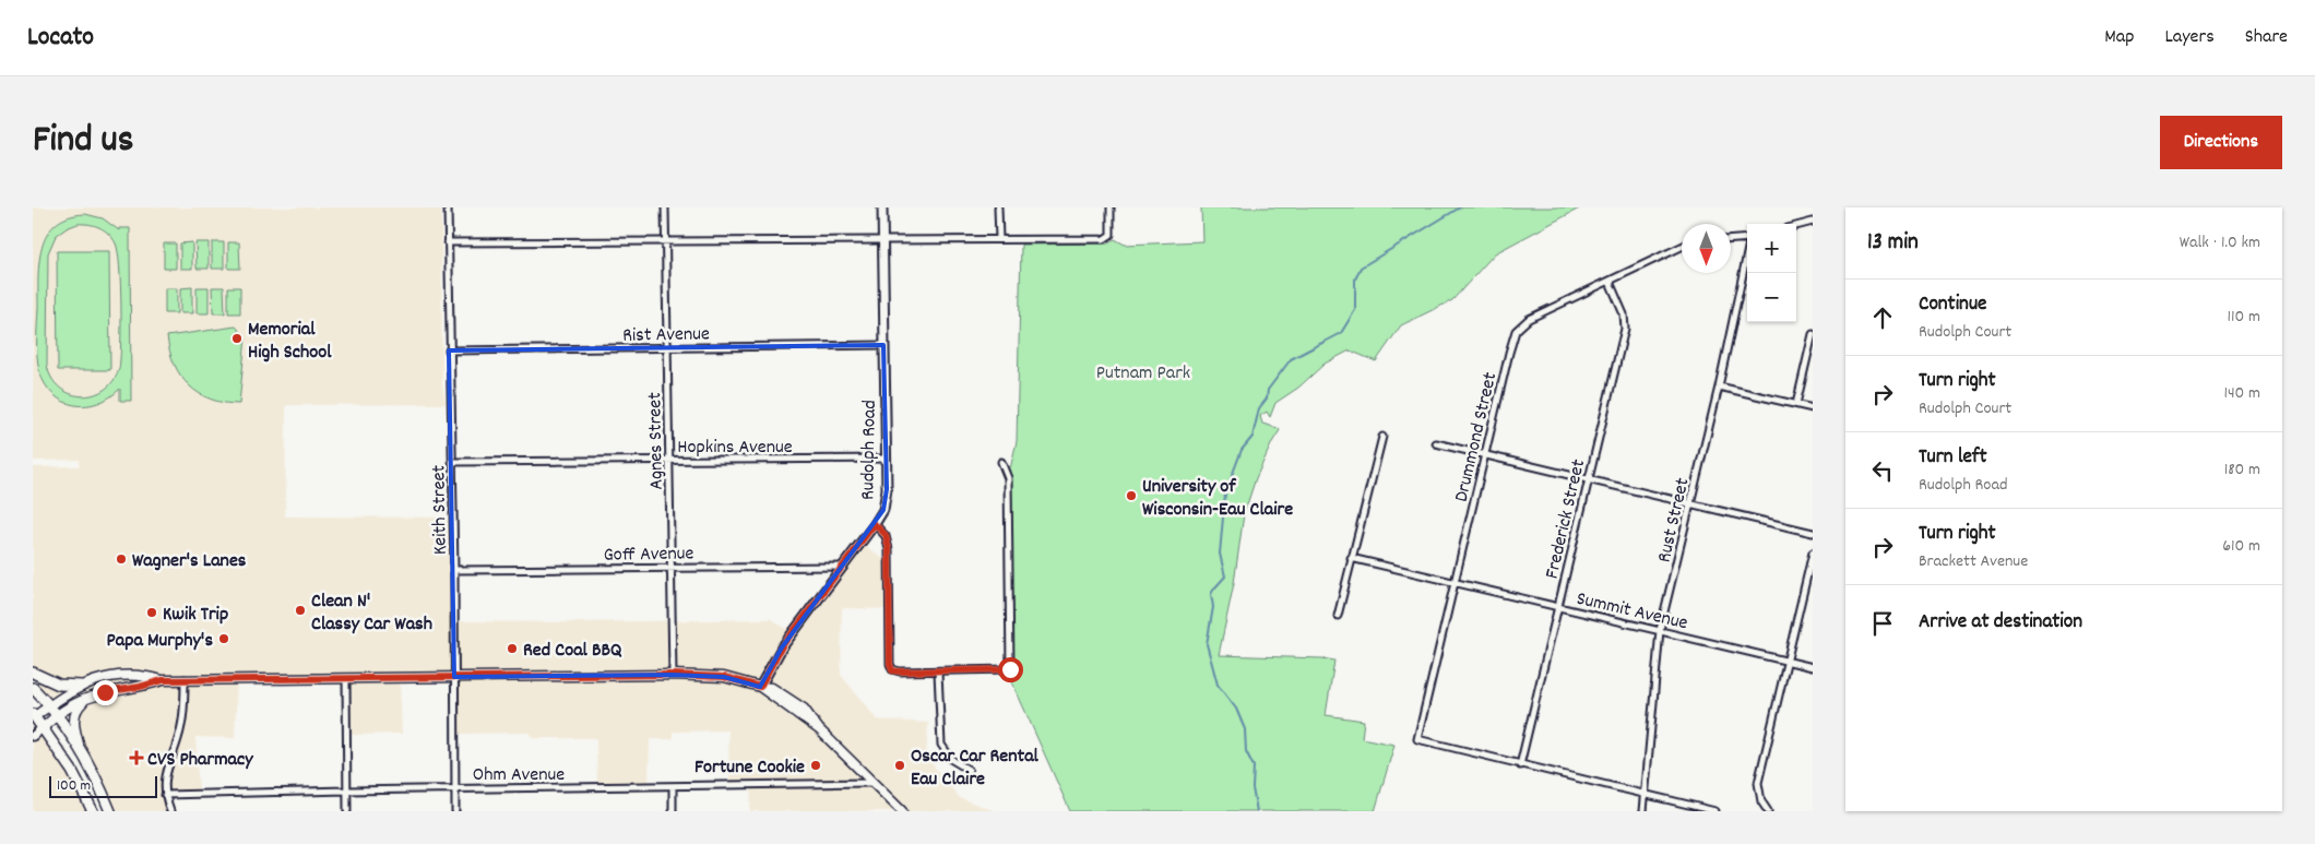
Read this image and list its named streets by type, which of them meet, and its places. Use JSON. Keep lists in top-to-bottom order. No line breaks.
{"streets":{"street":["Rist Avenue","Drummond Street","Agnes Street","Hopkins Avenue","Rudolph Road","Keith Street","Frederick Street","Rust Street","Goff Avenue","Summit Avenue","Ohm Avenue"]},"crossings":[["Rist Avenue","Agnes Street"],["Rist Avenue","Rudolph Road"],["Rist Avenue","Keith Street"],["Drummond Street","Frederick Street"],["Drummond Street","Summit Avenue"],["Agnes Street","Hopkins Avenue"],["Agnes Street","Goff Avenue"],["Hopkins Avenue","Rudolph Road"],["Hopkins Avenue","Keith Street"],["Rudolph Road","Goff Avenue"],["Keith Street","Goff Avenue"],["Keith Street","Ohm Avenue"],["Frederick Street","Summit Avenue"],["Rust Street","Summit Avenue"]],"parks":["Putnam Park"],"places":{"other":["Memorial High School","University of Wisconsin-Eau Claire","Wagner's Lanes","Clean N' Classy Car Wash","Kwik Trip","Papa Murphy's","Red Coal BBQ","Fortune Cookie","Oscar Car Rental Eau Claire"],"health":["CVS Pharmacy"]},"scale_bar":"100 m","north":"bottom","page":{"header":"Locato","nav":["Map","Layers","Share"],"title":"Find us","buttons":"Directions","heading":["13 min","Walk · 1.0 km"],"map_buttons":["+","−"],"list":[["Continue","Rudolph Court","110 m"],["Turn right","Rudolph Court","140 m"],["Turn left","Rudolph Road","180 m"],["Turn right","Brackett Avenue","610 m"],"Arrive at destination"],"scale":"100 m"}}
